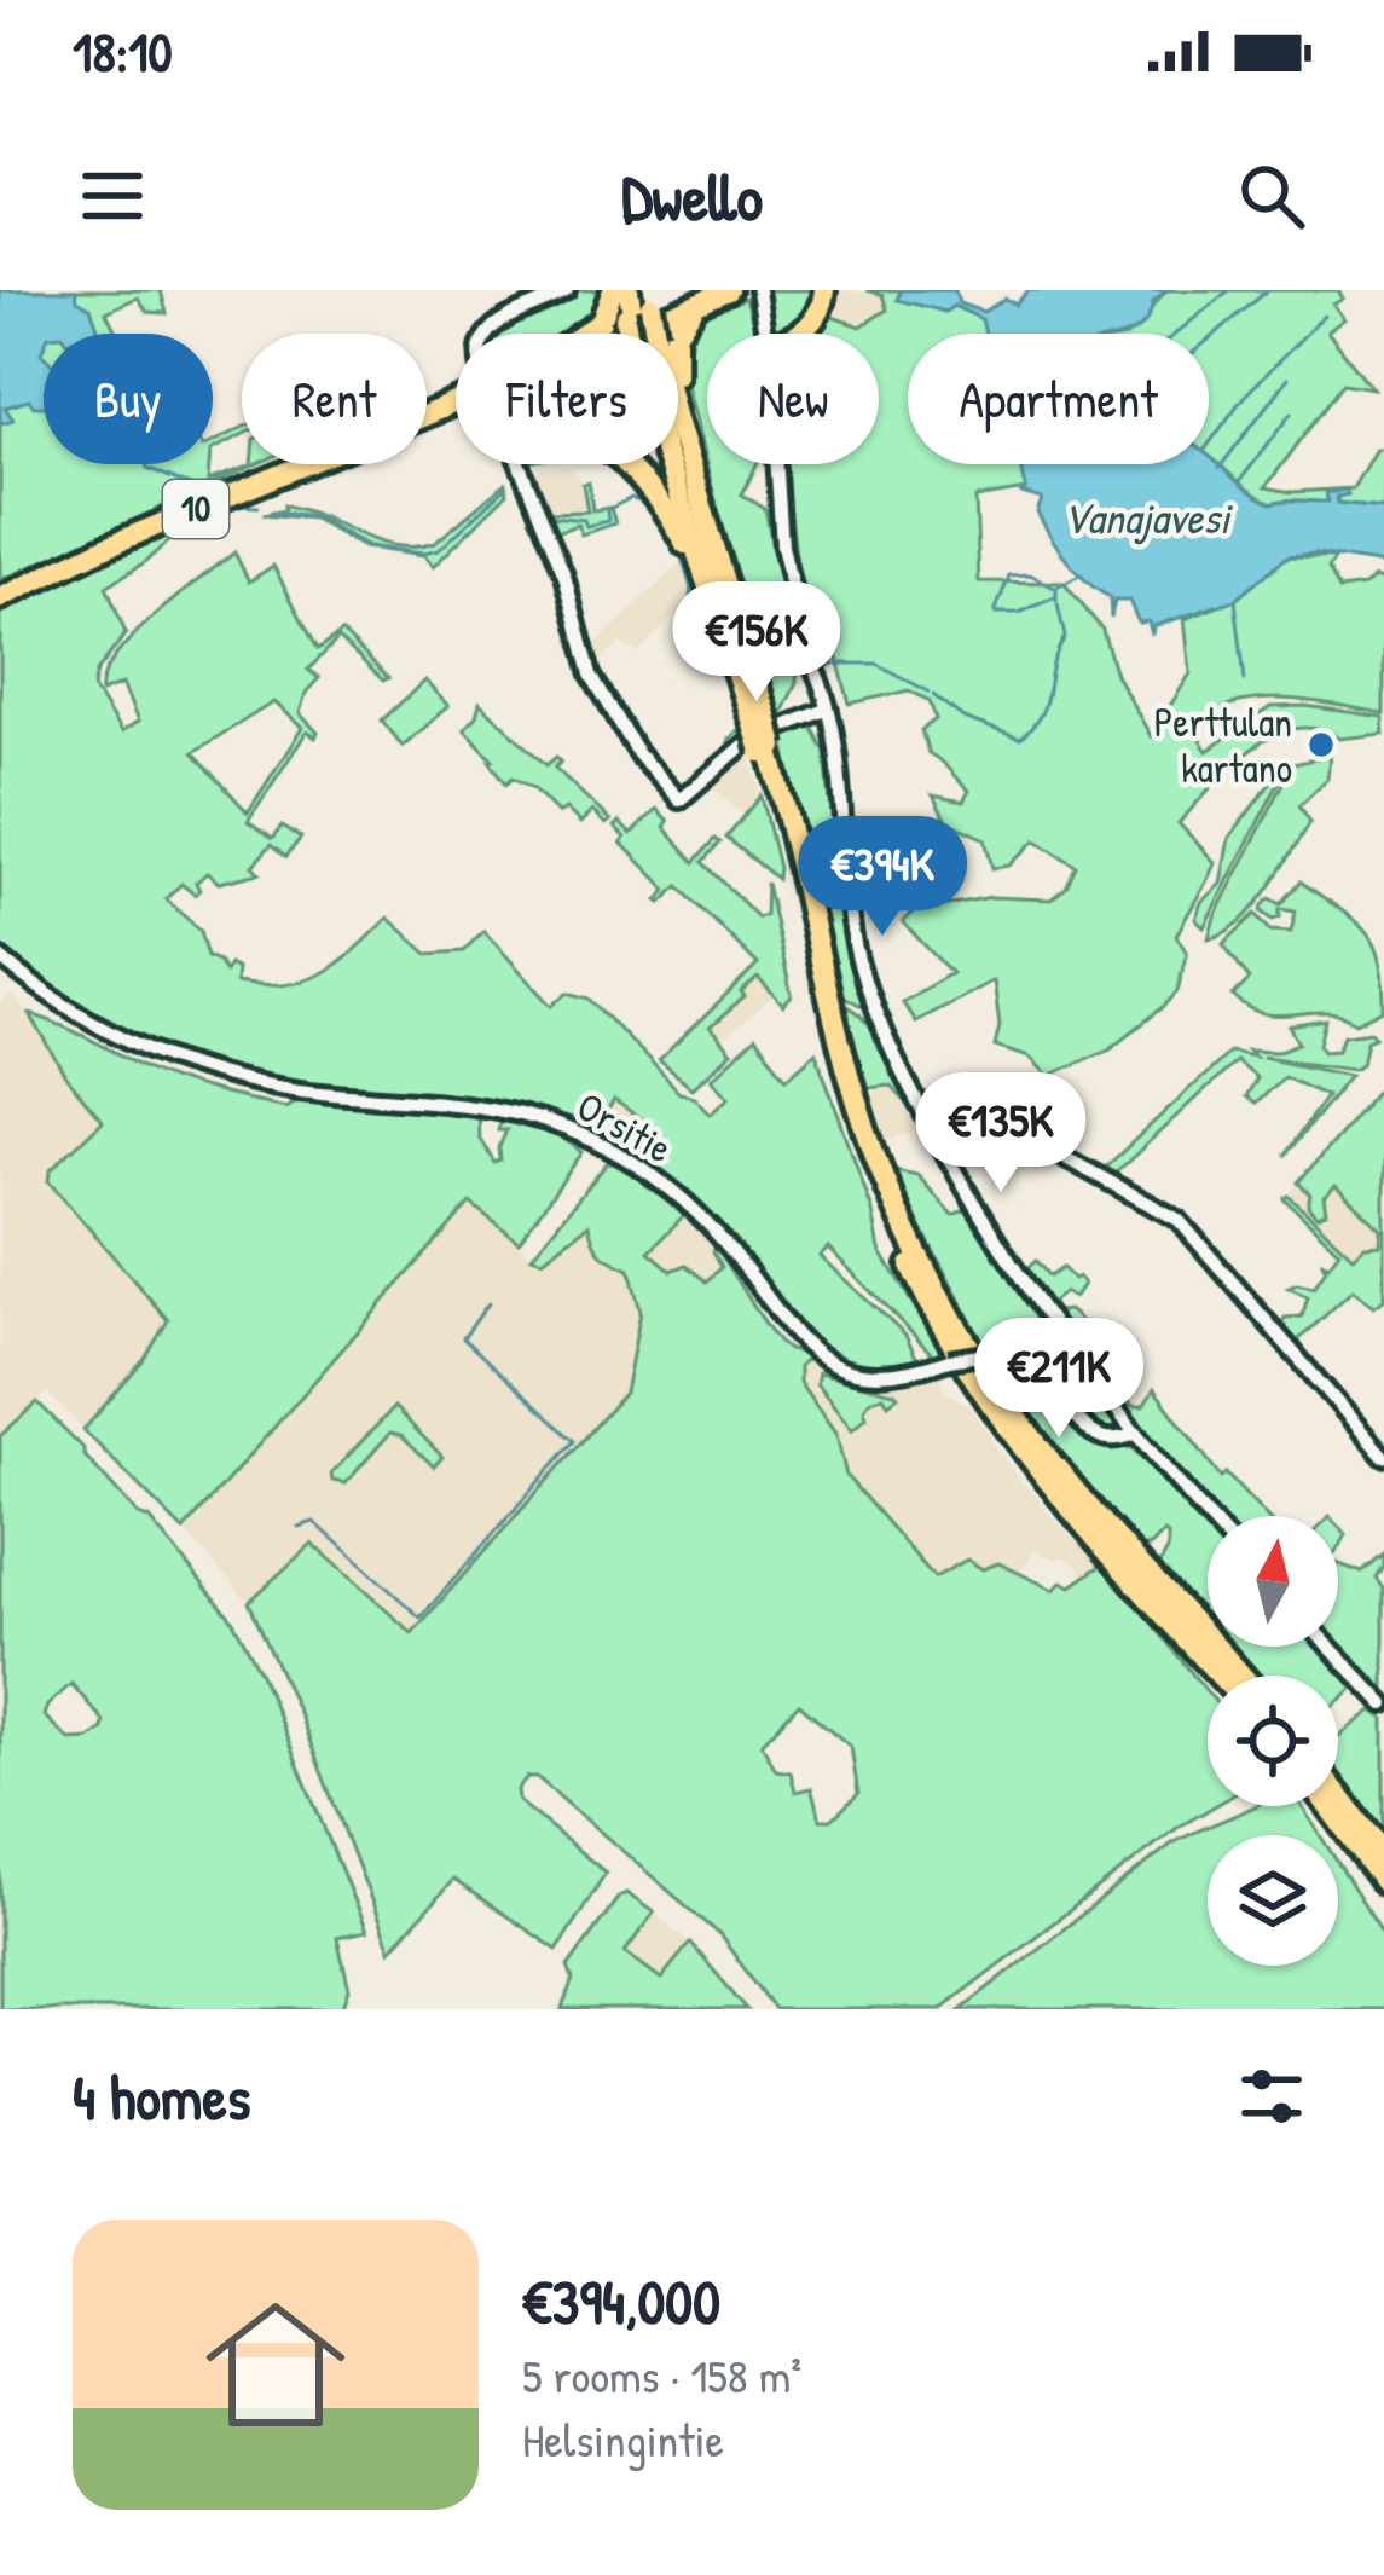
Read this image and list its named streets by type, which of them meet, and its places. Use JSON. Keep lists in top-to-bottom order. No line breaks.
{"streets":{"highway":["10"],"main road":["Orsitie"]},"water":["Vanajavesi"],"places":["Perttulan kartano"],"north":"top","page":{"status":"18:10","header":"Dwello","chip":["Buy","Rent","Filters","New","Apartment"],"price":["€156K","€394K","€135K","€211K"],"heading":"4 homes","list":[{"name":"€394,000","note":"5 rooms · 158 m² · Helsingintie"}]}}
